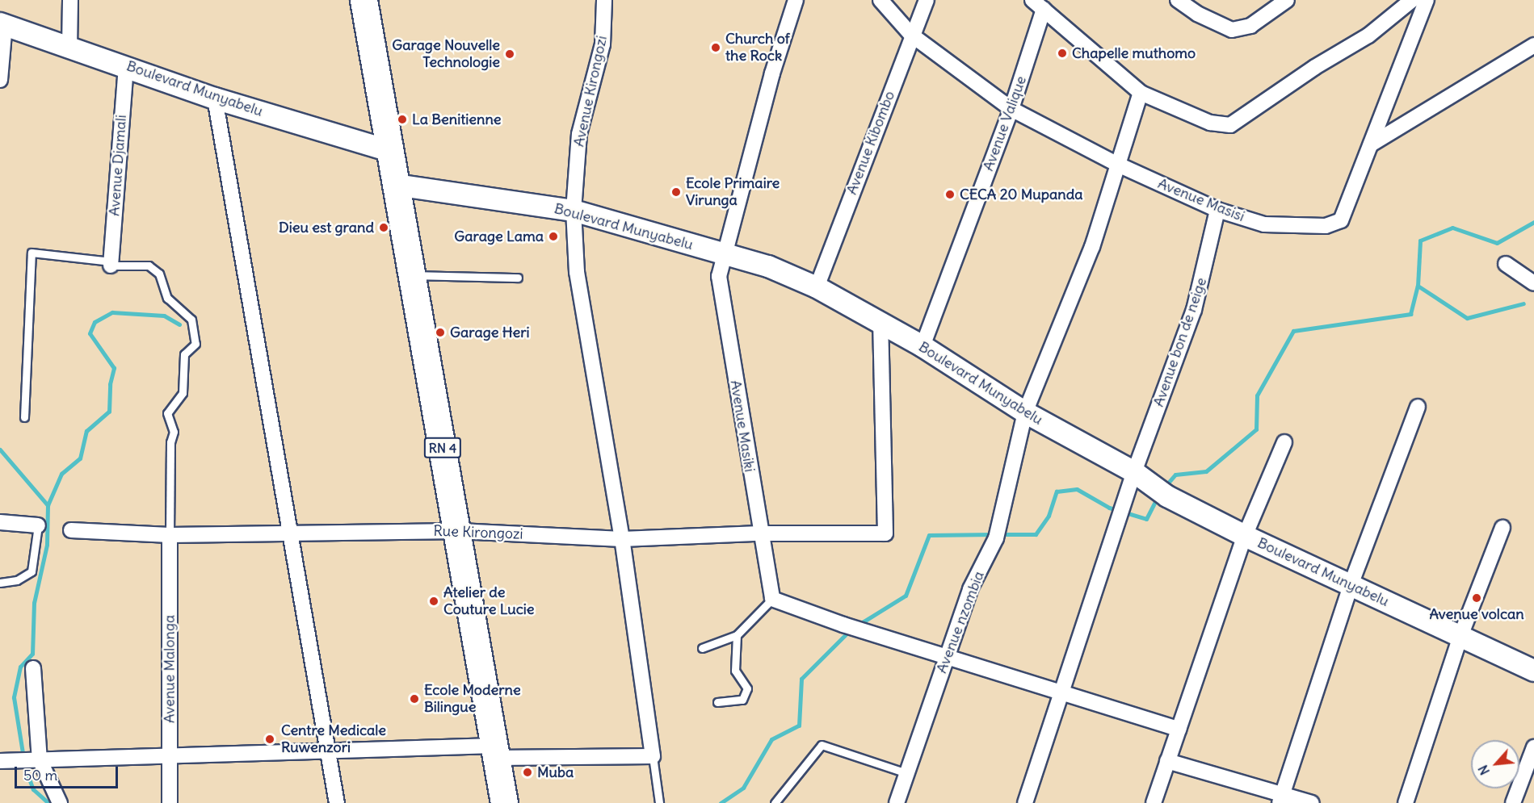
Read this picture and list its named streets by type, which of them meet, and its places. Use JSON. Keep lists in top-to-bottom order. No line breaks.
{"streets":{"highway":["RN 4"],"street":["Boulevard Munyabelu","Avenue Kirongozi","Avenue Valique","Avenue Kibombo","Avenue Djamali","Avenue Masisi","Avenue bon de neige","Avenue Masiki","Rue Kirongozi","Avenue nzombia","Avenue Malonga"]},"crossings":[["Boulevard Munyabelu","Avenue Kirongozi"],["Boulevard Munyabelu","Avenue Valique"],["Boulevard Munyabelu","Avenue Kibombo"],["Boulevard Munyabelu","Avenue Djamali"],["Boulevard Munyabelu","Avenue bon de neige"],["Boulevard Munyabelu","Avenue Masiki"],["Boulevard Munyabelu","RN 4"],["Boulevard Munyabelu","Rue Kirongozi"],["Boulevard Munyabelu","Avenue nzombia"],["Avenue Kirongozi","Rue Kirongozi"],["Avenue Valique","Avenue Masisi"],["Avenue Kibombo","Avenue Masisi"],["Avenue Masisi","Avenue bon de neige"],["Avenue Masisi","Avenue nzombia"],["Avenue Masiki","Rue Kirongozi"],["RN 4","Rue Kirongozi"],["Rue Kirongozi","Avenue Malonga"]],"places":["Church of the Rock","Chapelle muthomo","Garage Nouvelle Technologie","La Benitienne","Ecole Primaire Virunga","CECA 20 Mupanda","Dieu est grand","Garage Lama","Garage Heri","Avenue volcan","Atelier de Couture Lucie","Ecole Moderne Bilingue","Centre Medicale Ruwenzori","Muba"],"scale_bar":"50 m","north":"bottom left"}
